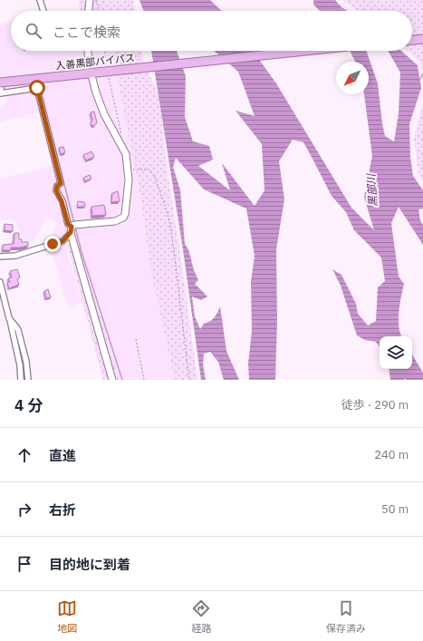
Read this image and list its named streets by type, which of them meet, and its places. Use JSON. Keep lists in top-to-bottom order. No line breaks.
{"streets":{"highway":["入善黒部バイパス"]},"water":["黒部川"],"north":"bottom left","page":{"search":"ここで検索","heading":["4 分","徒歩 · 290 m"],"list":[["直進","240 m"],["右折","50 m"],"目的地に到着"],"nav":["地図","経路","保存済み"]}}
